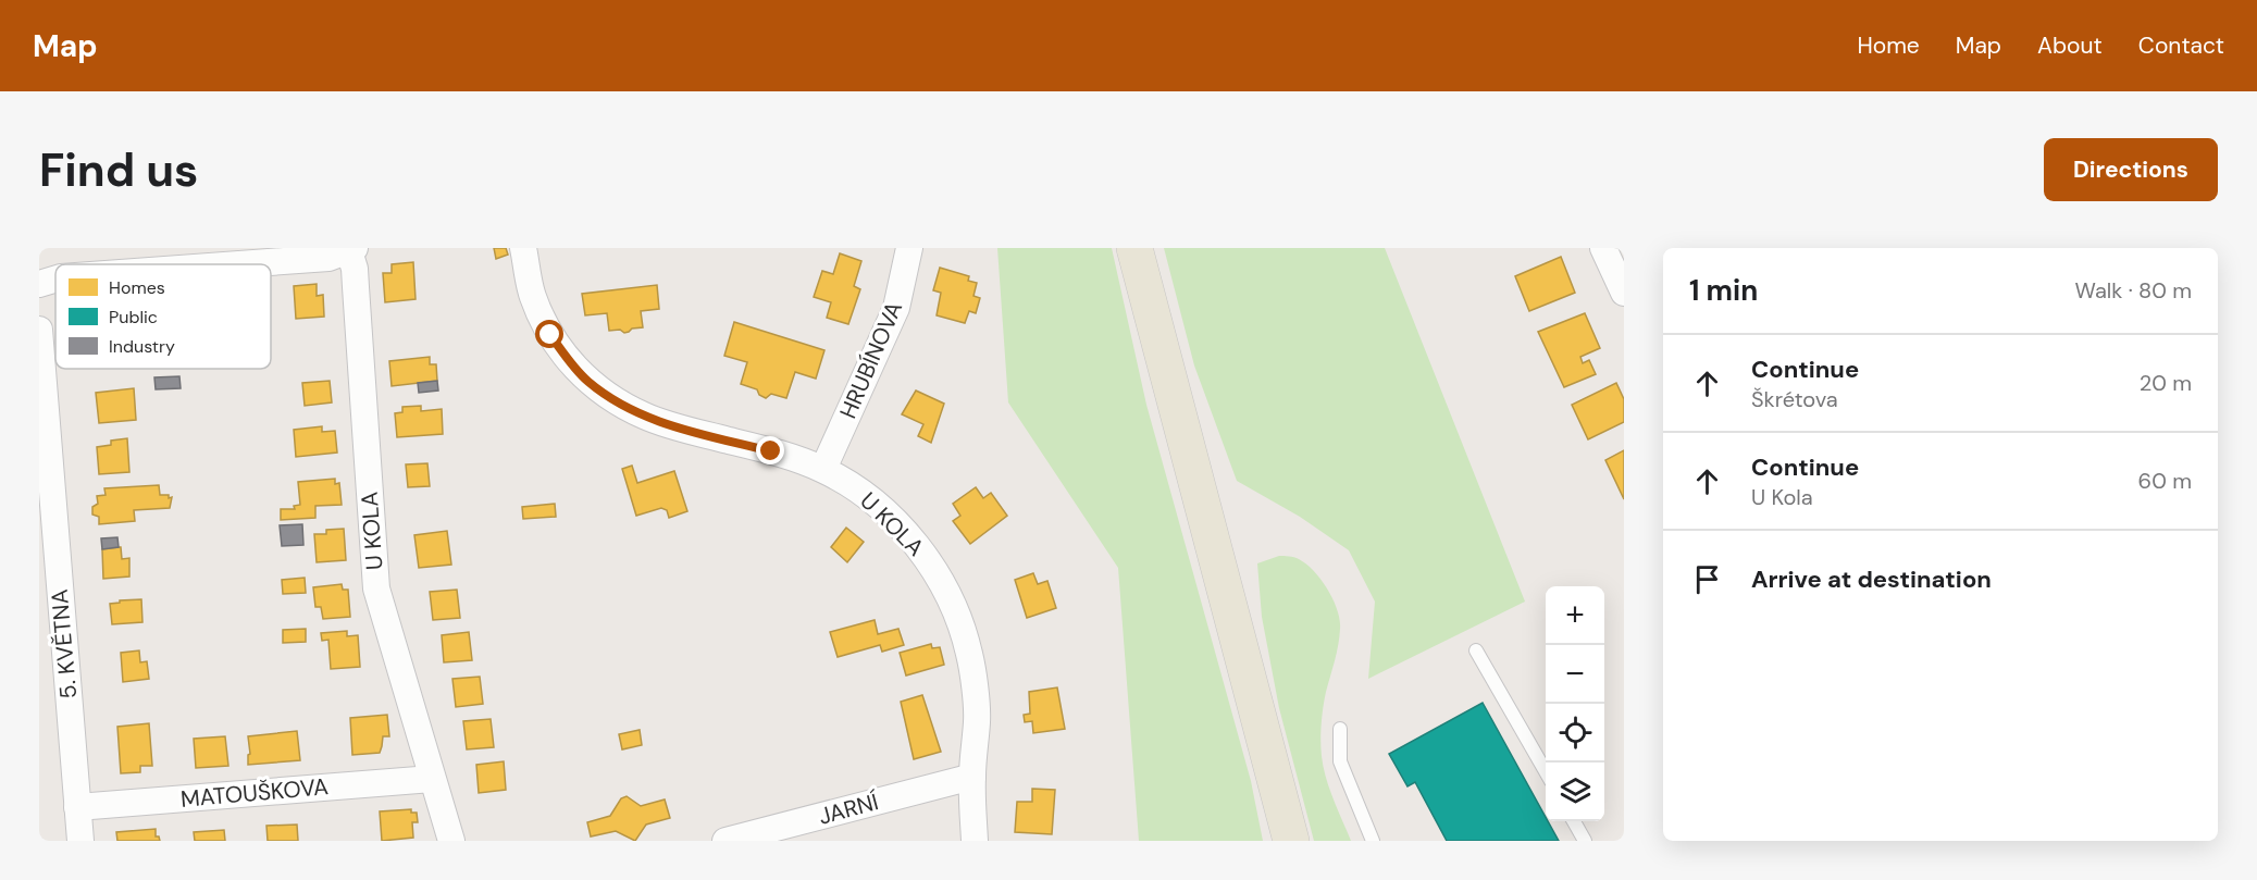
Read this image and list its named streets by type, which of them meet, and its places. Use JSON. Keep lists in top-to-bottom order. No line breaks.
{"streets":{"street":["HRUBÍNOVA","U KOLA","5. KVĚTNA","MATOUŠKOVA","JARNÍ"]},"crossings":[["HRUBÍNOVA","U KOLA"],["U KOLA","MATOUŠKOVA"],["U KOLA","JARNÍ"],["5. KVĚTNA","MATOUŠKOVA"]],"legend":["Homes","Public","Industry"],"page":{"header":"Map","nav":["Home","Map","About","Contact"],"buttons":"Directions","title":"Find us","heading":["1 min","Walk · 80 m"],"list":[["Continue","Škrétova","20 m"],["Continue","U Kola","60 m"],"Arrive at destination"],"map_buttons":["+","−"]}}
